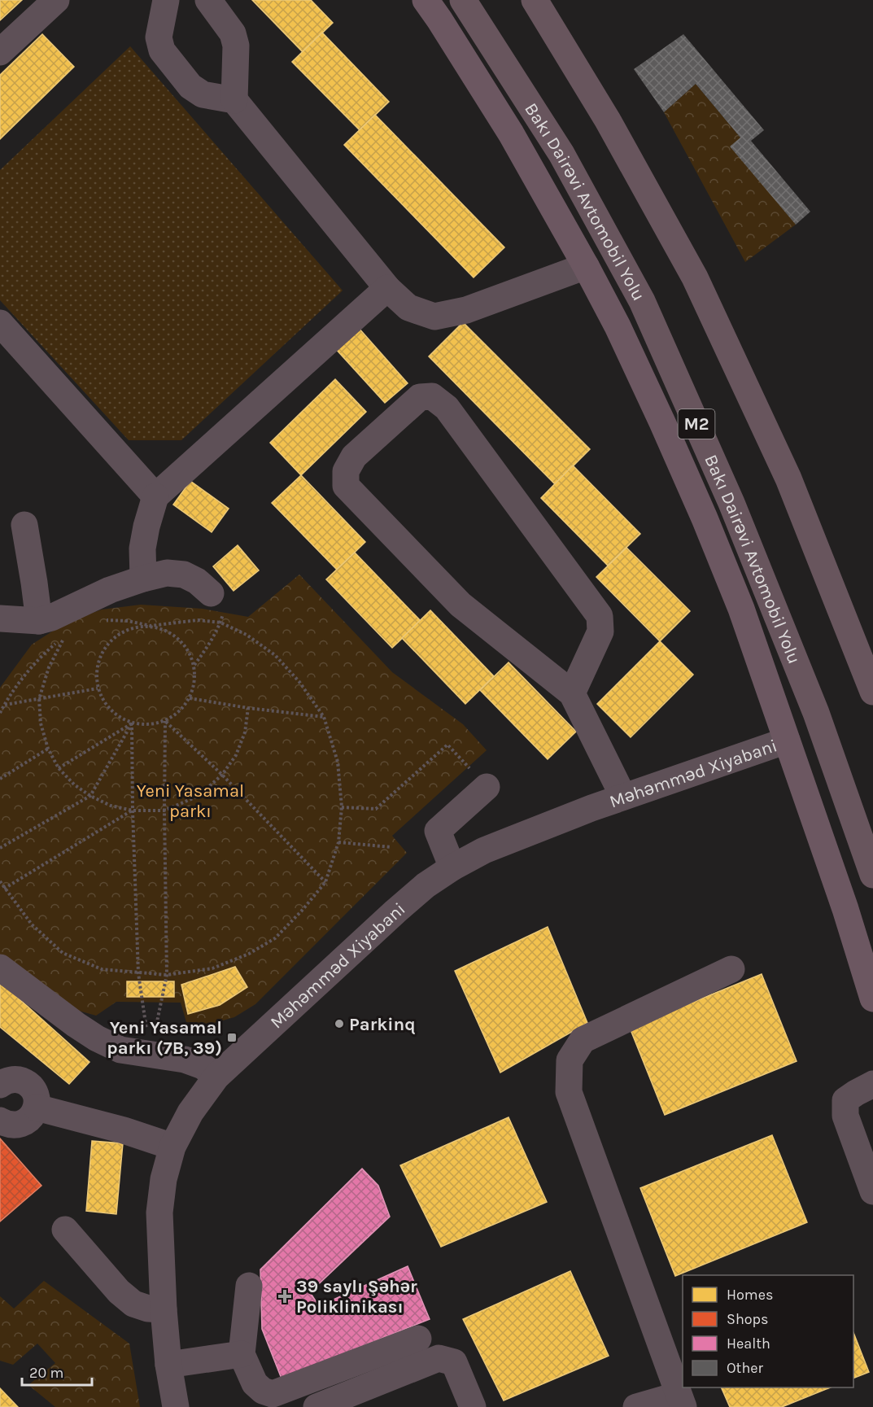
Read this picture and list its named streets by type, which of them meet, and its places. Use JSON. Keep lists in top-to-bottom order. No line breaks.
{"streets":{"highway":["Bakı Dairəvi Avtomobil Yolu","M2"],"street":["Məhəmməd Xiyabani"]},"parks":["Yeni Yasamal parkı"],"places":{"other":["Parkinq"],"transit":["Yeni Yasamal parkı (7B, 39)"],"health":["39 saylı Şəhər Poliklinikası"]},"legend":["Homes","Shops","Health","Other"],"scale_bar":"20 m"}
